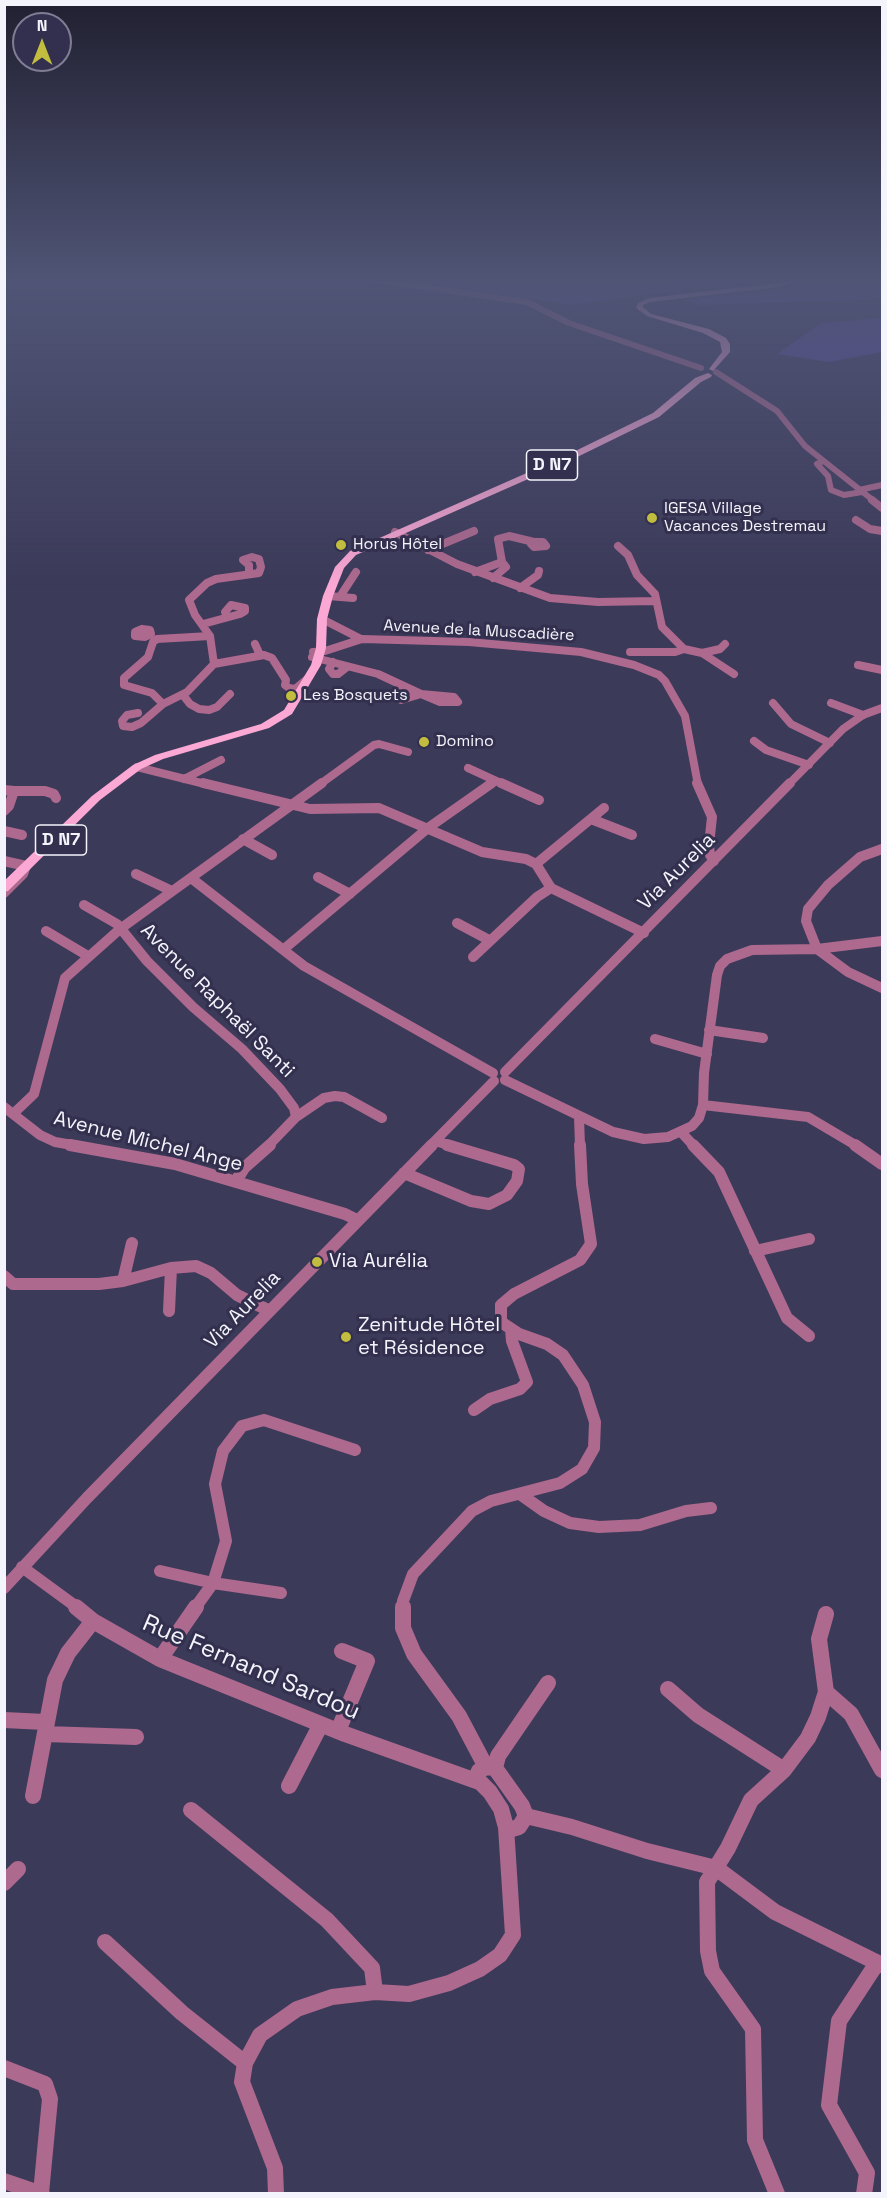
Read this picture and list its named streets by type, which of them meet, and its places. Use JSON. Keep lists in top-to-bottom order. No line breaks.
{"streets":{"main road":["D N7"],"street":["Avenue de la Muscadière","Via Aurelia","Avenue Raphaël Santi","Avenue Michel Ange","Rue Fernand Sardou"]},"crossings":[["D N7","Avenue de la Muscadière"],["Avenue de la Muscadière","Via Aurelia"],["Via Aurelia","Avenue Michel Ange"],["Via Aurelia","Rue Fernand Sardou"]],"places":["IGESA Village Vacances Destremau","Horus Hôtel","Les Bosquets","Domino","Via Aurélia","Zenitude Hôtel et Résidence"],"north":"top"}
